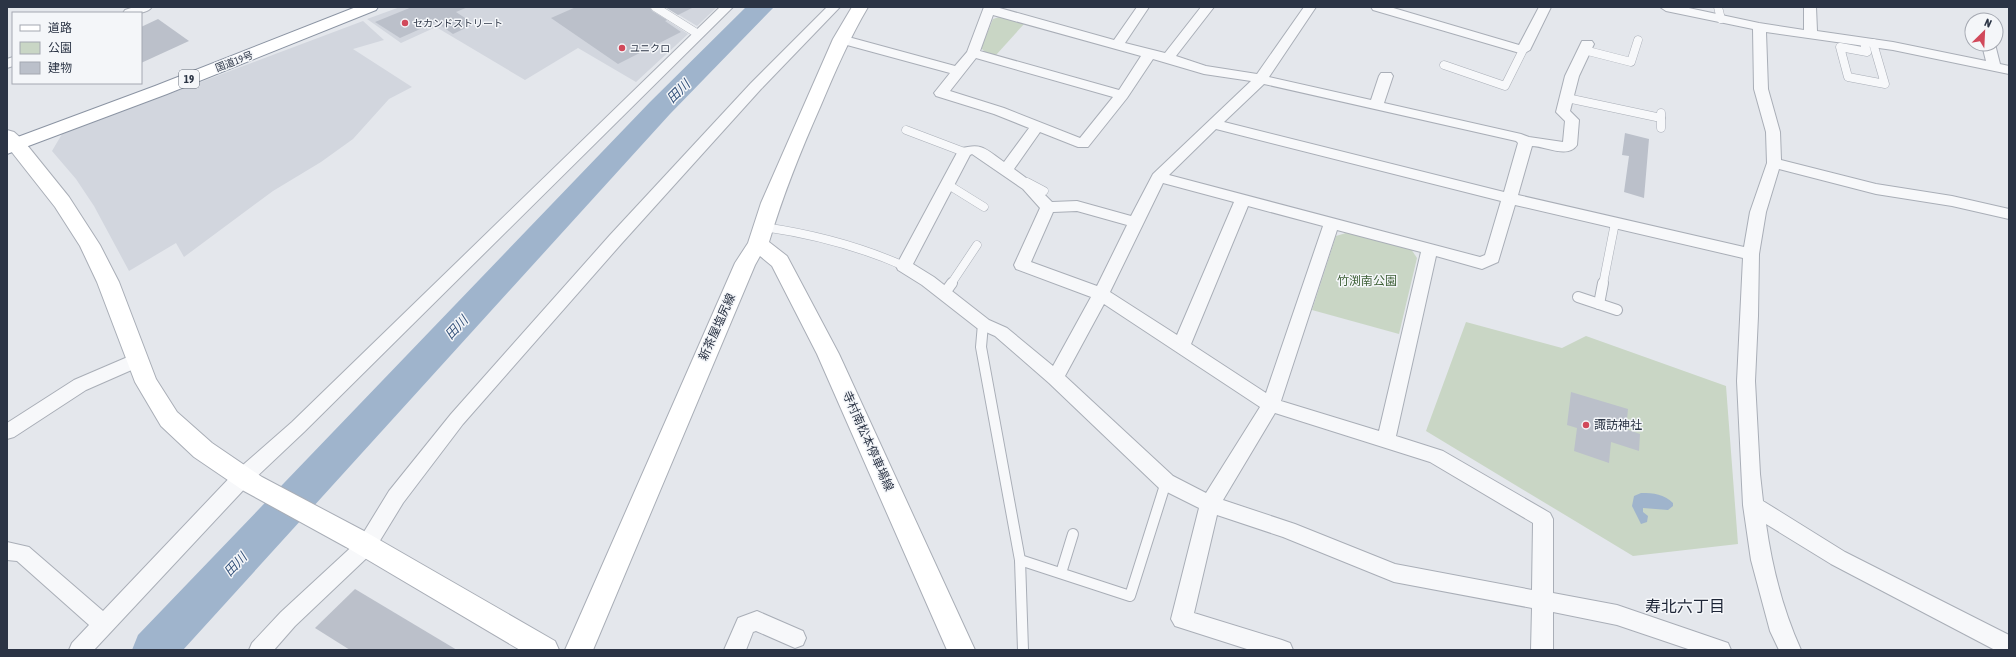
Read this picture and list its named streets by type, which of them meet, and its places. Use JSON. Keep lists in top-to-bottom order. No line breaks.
{"streets":{"main road":["国道19号","19","新茶屋塩尻線","寺村南松本停車場線"]},"crossings":[["新茶屋塩尻線","寺村南松本停車場線"]],"districts":["寿北六丁目"],"water":["田川"],"parks":["竹渕南公園"],"places":["セカンドストリート","ユニクロ","諏訪神社"],"legend":["道路","公園","建物"],"north":"top right"}
